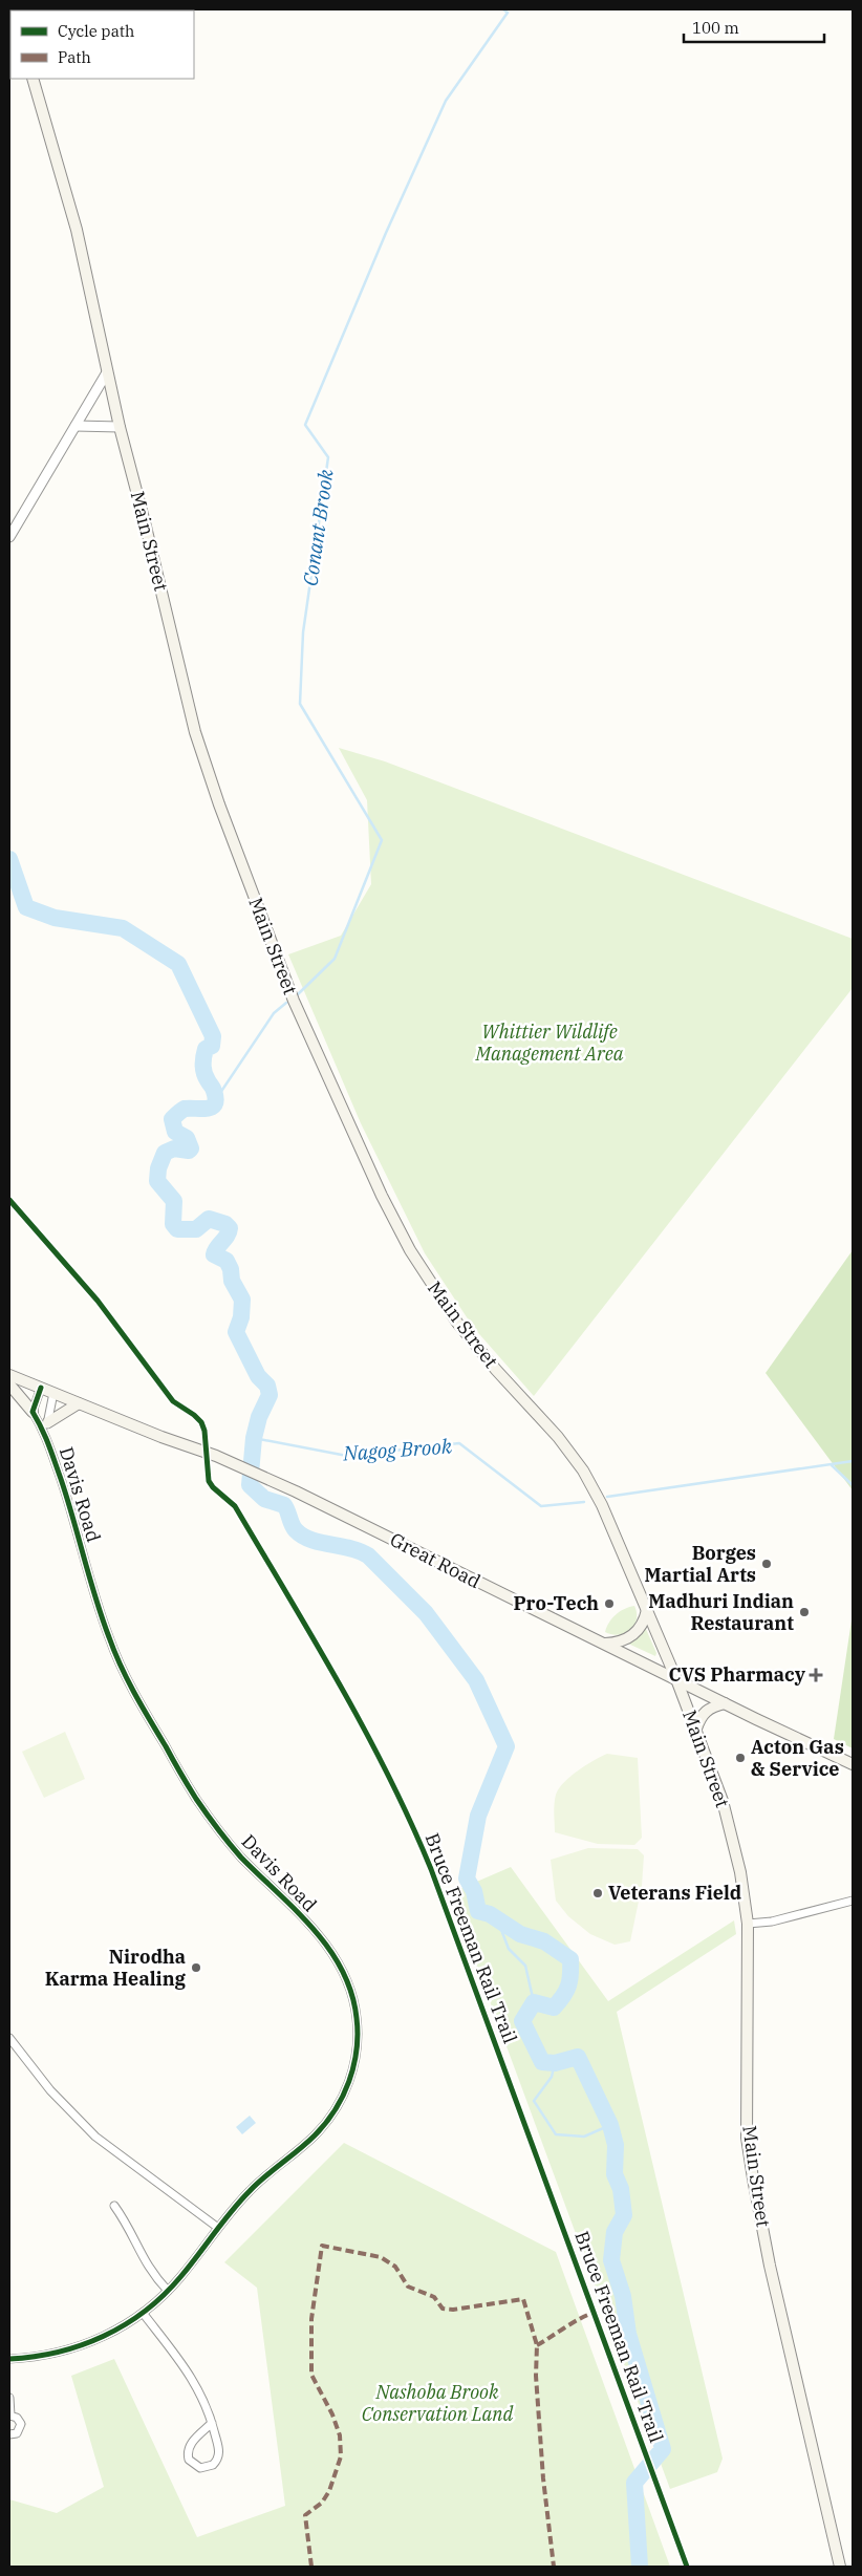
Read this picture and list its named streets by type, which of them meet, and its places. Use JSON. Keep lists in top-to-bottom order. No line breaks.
{"streets":{"main road":["Main Street","Great Road"],"street":["Davis Road"],"cycle path":["Bruce Freeman Rail Trail"]},"crossings":[["Main Street","Great Road"],["Davis Road","Great Road"]],"water":["Conant Brook","Nagog Brook"],"parks":["Whittier Wildlife Management Area","Nashoba Brook Conservation Land"],"places":{"other":["Borges Martial Arts","Pro-Tech","Madhuri Indian Restaurant","Acton Gas & Service","Veterans Field","Nirodha Karma Healing"],"health":["CVS Pharmacy"]},"legend":["Cycle path","Path"],"scale_bar":"100 m"}
